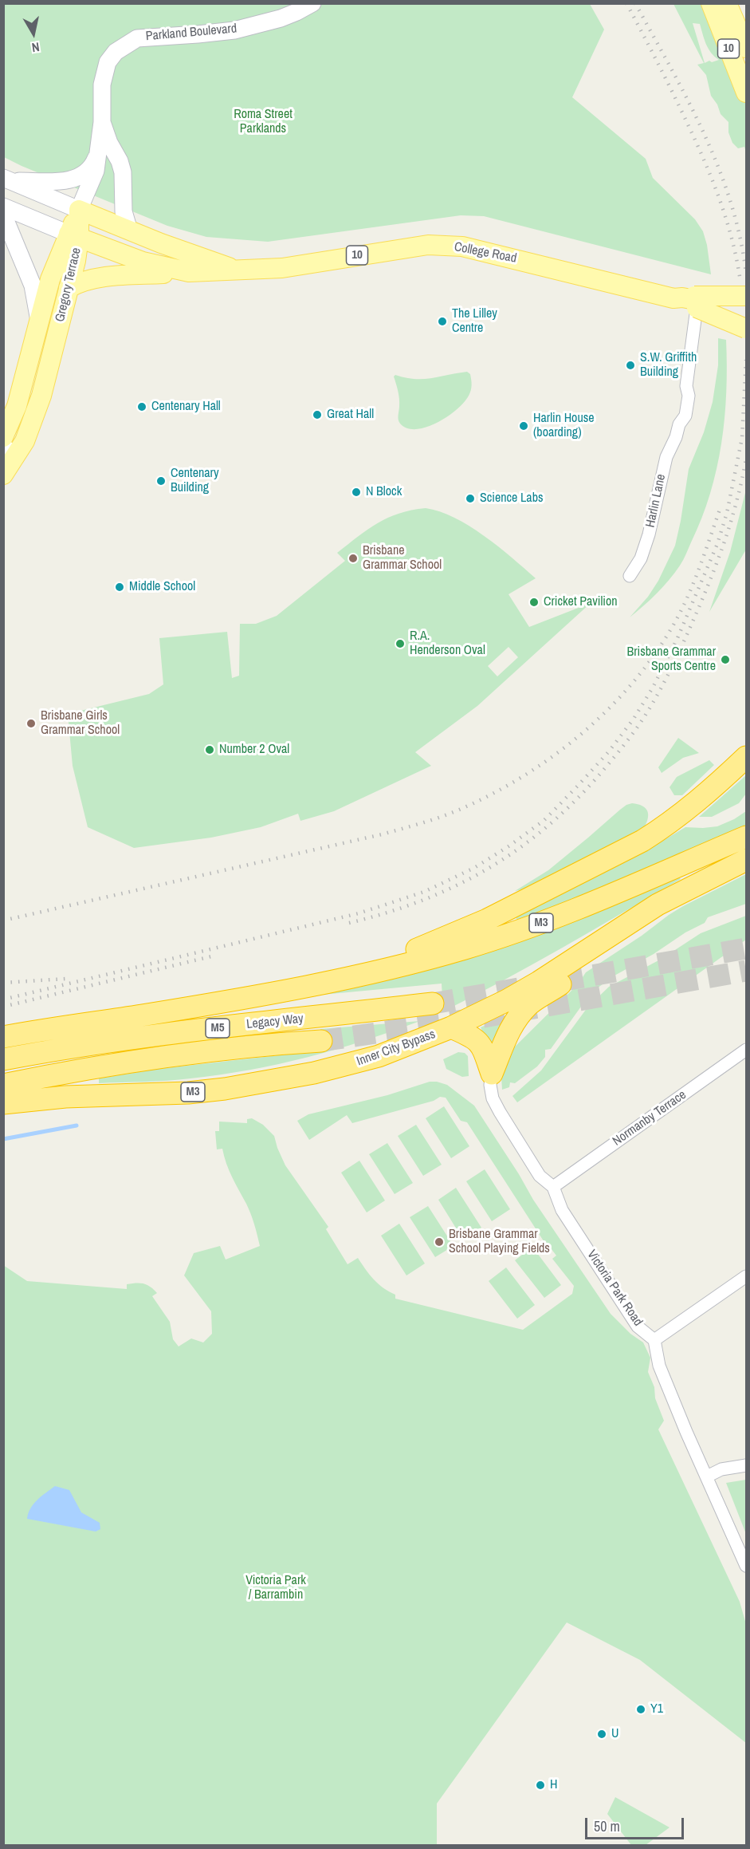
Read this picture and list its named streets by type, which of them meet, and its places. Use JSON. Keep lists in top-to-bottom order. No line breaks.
{"streets":{"highway":["M3","Legacy Way","M5","Inner City Bypass"],"main road":["10","College Road","Gregory Terrace"],"street":["Parkland Boulevard","Harlin Lane","Normanby Terrace","Victoria Park Road"]},"crossings":[["Parkland Boulevard","College Road"],["Parkland Boulevard","Gregory Terrace"],["10","College Road"],["10","Gregory Terrace"],["College Road","Gregory Terrace"],["College Road","Harlin Lane"],["Normanby Terrace","Victoria Park Road"]],"parks":["Roma Street Parklands","Victoria Park / Barrambin"],"places":["The Lilley Centre","S.W. Griffith Building","Centenary Hall","Great Hall","Harlin House (boarding)","Centenary Building","N Block","Science Labs","Brisbane Grammar School","Middle School","Cricket Pavilion","R.A. Henderson Oval","Brisbane Grammar Sports Centre","Brisbane Girls Grammar School","Number 2 Oval","Brisbane Grammar School Playing Fields","Y1","U","H"],"scale_bar":"50 m","north":"bottom"}
